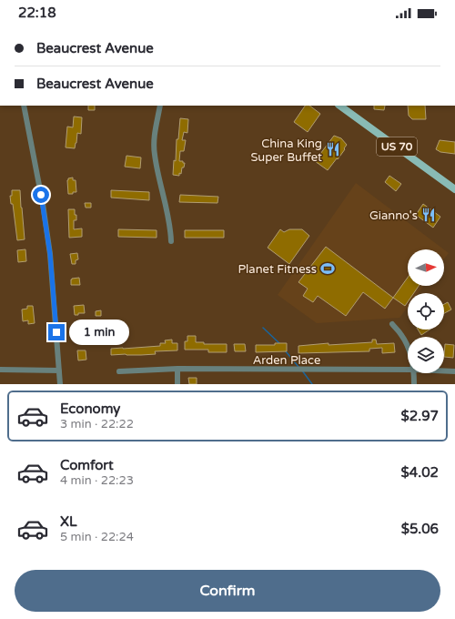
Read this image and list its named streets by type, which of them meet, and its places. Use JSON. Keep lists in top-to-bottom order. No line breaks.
{"streets":{"main road":["US 70"],"street":["Arden Place"]},"places":{"restaurant":["China King Super Buffet","Gianno's"],"sports":["Planet Fitness"]},"north":"right","page":{"status":"22:18","banner":["Beaucrest Avenue","Beaucrest Avenue"],"bubble":"1 min","list":[{"name":"Economy","note":"3 min · 22:22","value":"$2.97"},{"name":"Comfort","note":"4 min · 22:23","value":"$4.02"},{"name":"XL","note":"5 min · 22:24","value":"$5.06"}],"buttons":"Confirm"}}
